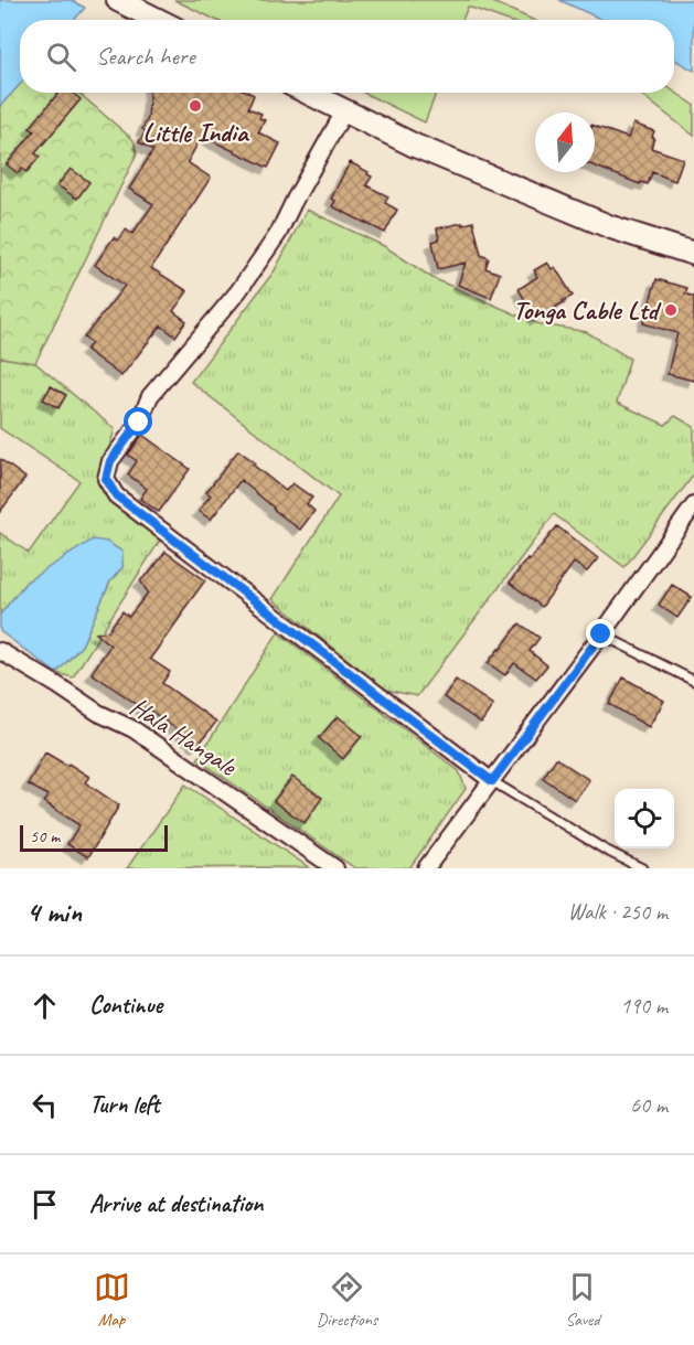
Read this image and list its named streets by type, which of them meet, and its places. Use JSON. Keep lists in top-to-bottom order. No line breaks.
{"streets":{"street":["Hala Hangale"]},"places":["Little India","Tonga Cable Ltd"],"scale_bar":"50 m","north":"top","page":{"search":"Search here","scale":"50 m","heading":["4 min","Walk · 250 m"],"list":[["Continue","190 m"],["Turn left","60 m"],"Arrive at destination"],"nav":["Map","Directions","Saved"]}}
